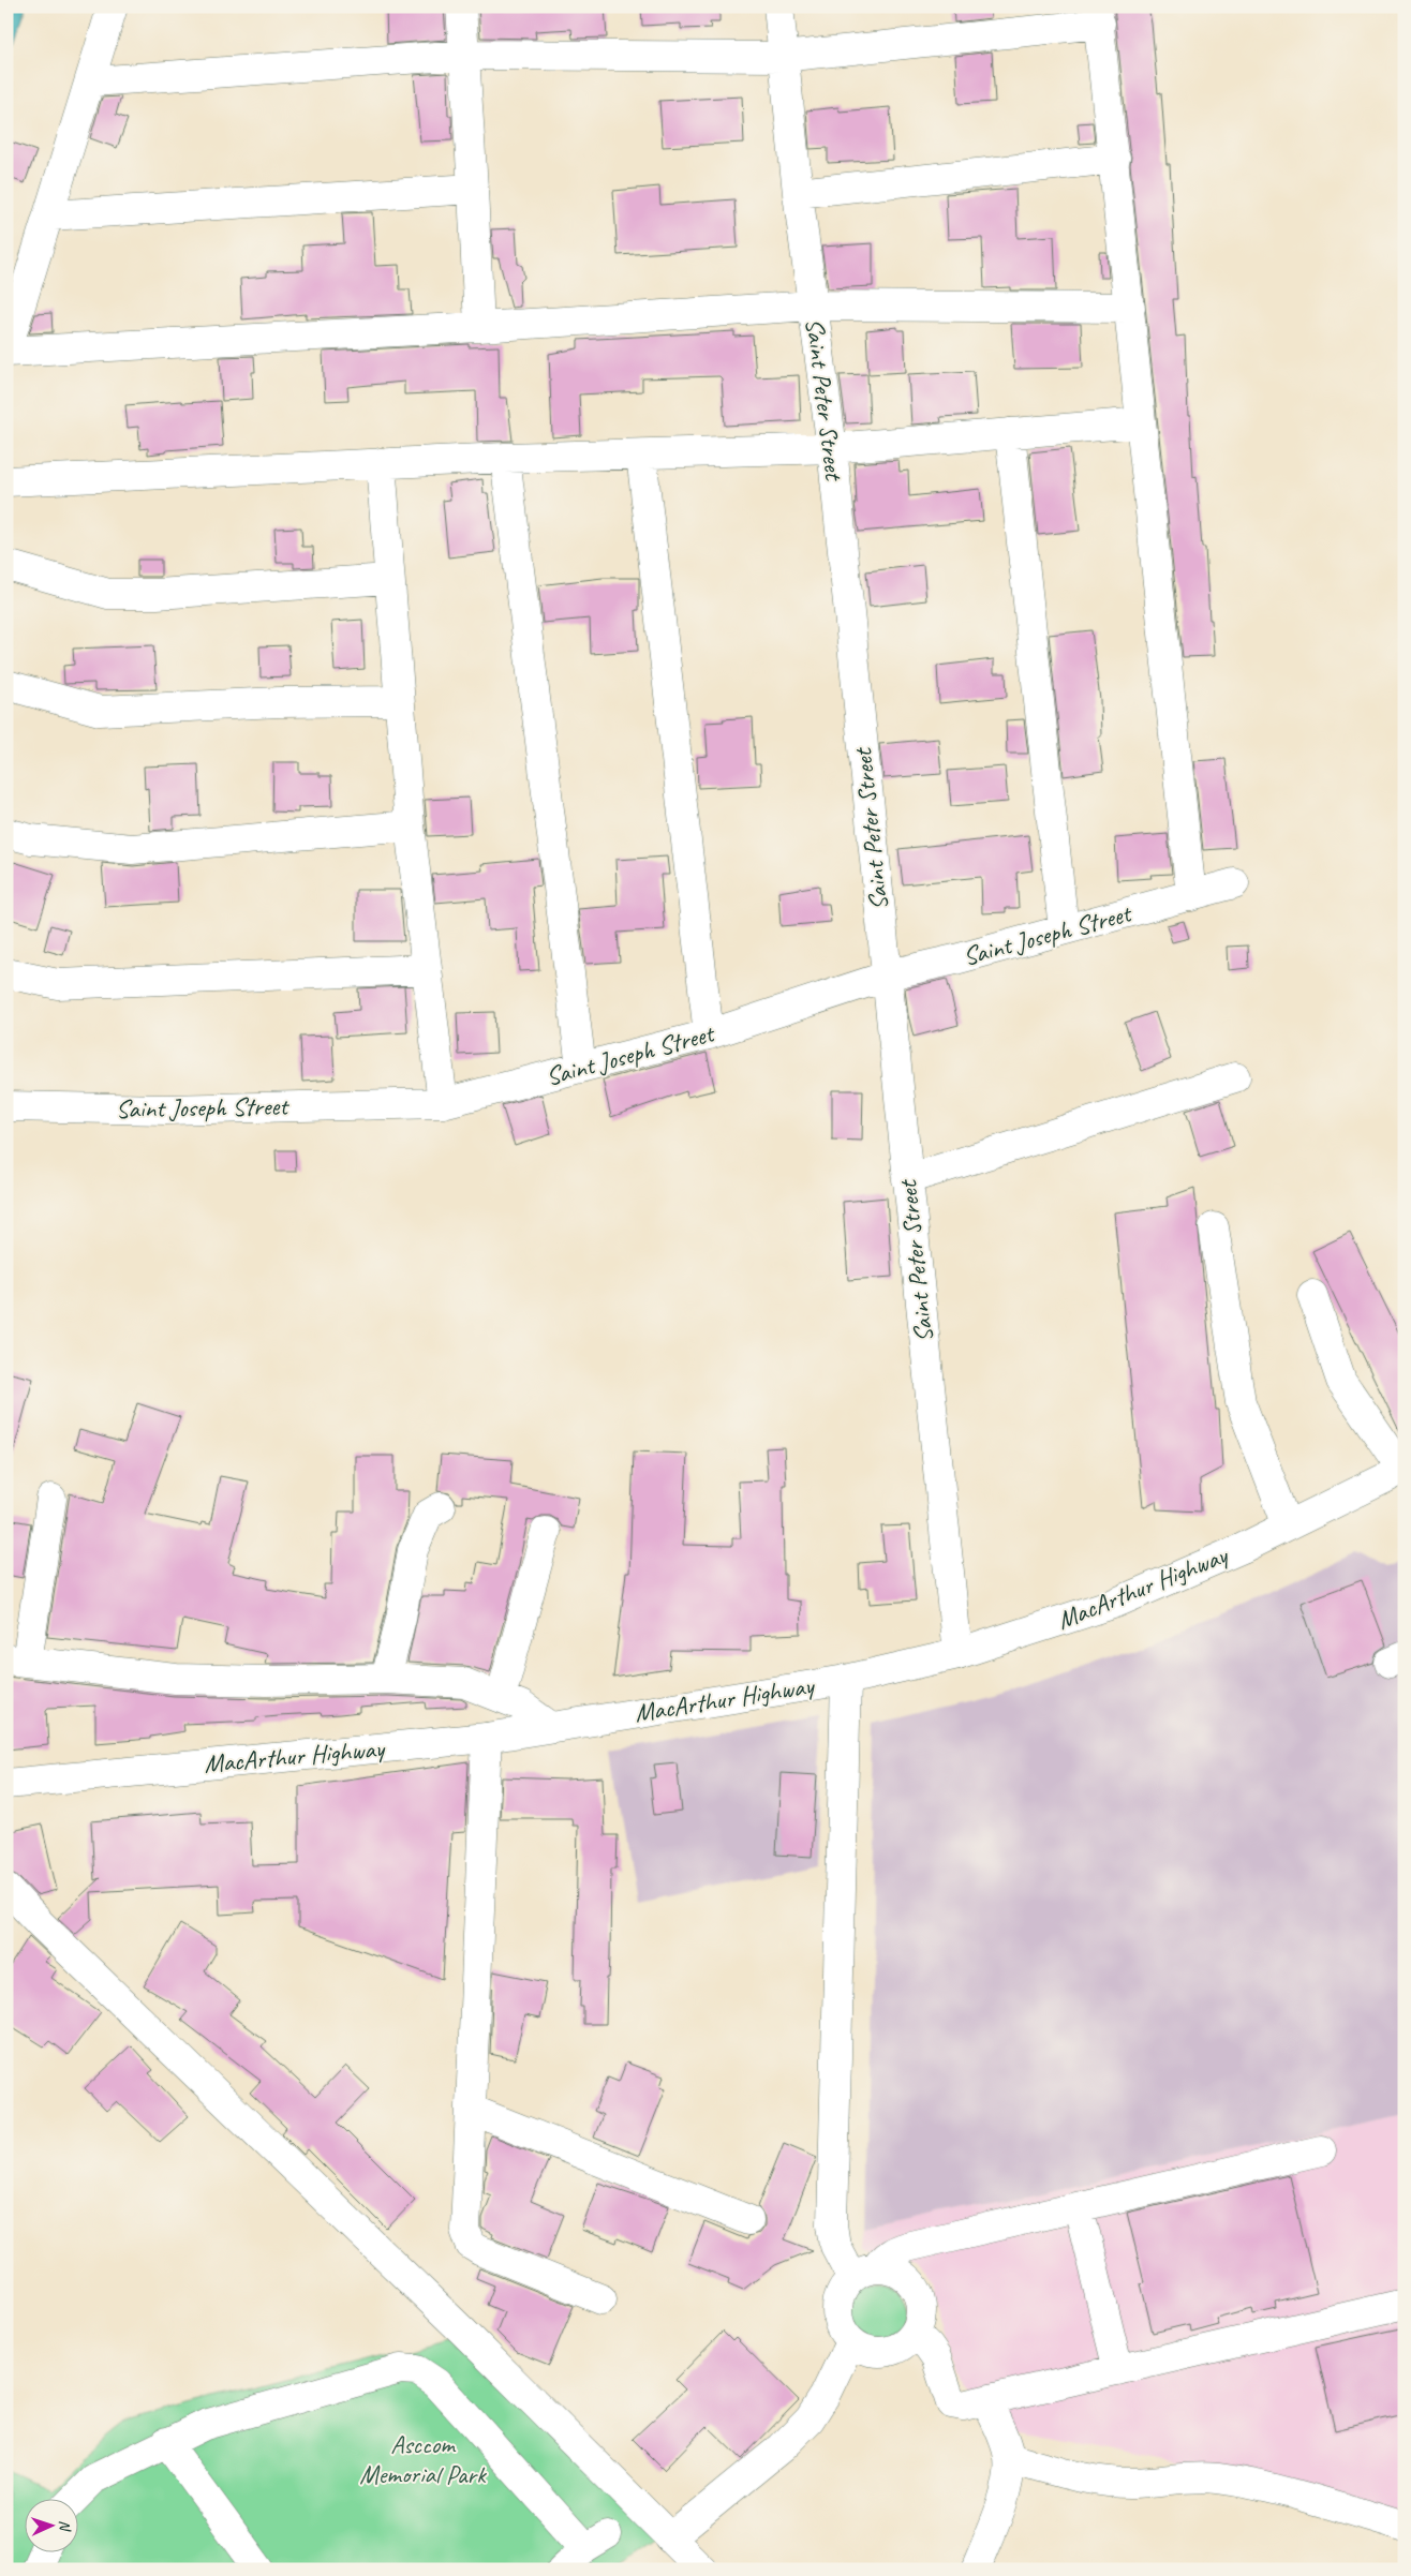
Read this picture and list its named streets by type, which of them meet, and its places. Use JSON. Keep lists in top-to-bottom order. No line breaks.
{"streets":{"main road":["Saint Peter Street","Saint Joseph Street","MacArthur Highway"]},"crossings":[["Saint Peter Street","Saint Joseph Street"],["Saint Peter Street","MacArthur Highway"]],"parks":["Asccom Memorial Park"],"north":"right"}
